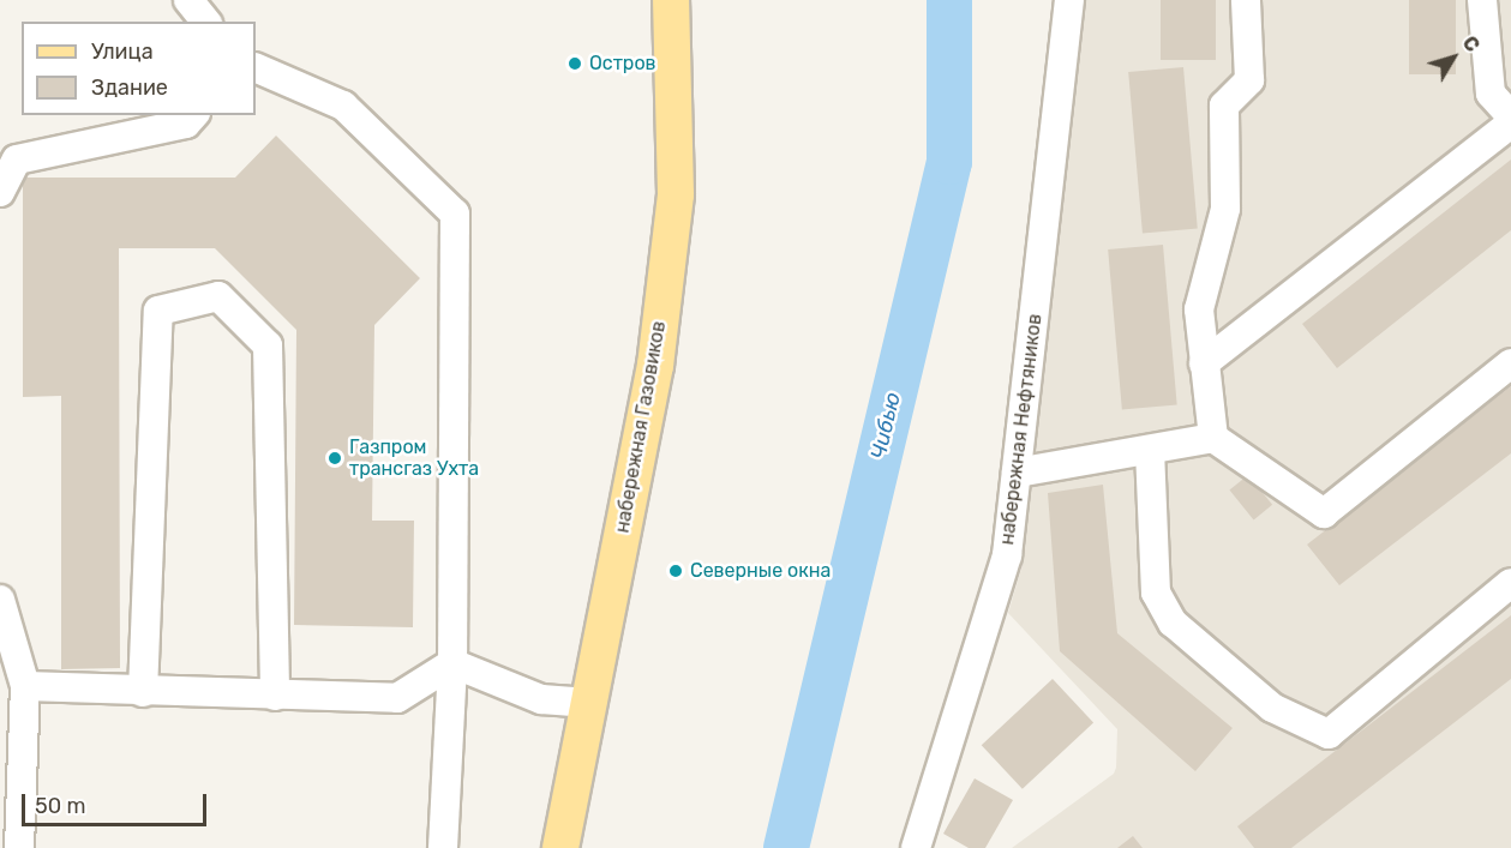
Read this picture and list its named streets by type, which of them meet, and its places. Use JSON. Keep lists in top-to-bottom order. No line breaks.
{"streets":{"main road":["набережная Газовиков"],"street":["набережная Нефтяников"]},"water":["Чибью"],"places":["Остров","Газпром трансгаз Ухта","Северные окна"],"legend":["Улица","Здание"],"scale_bar":"50 m","north":"top right"}
